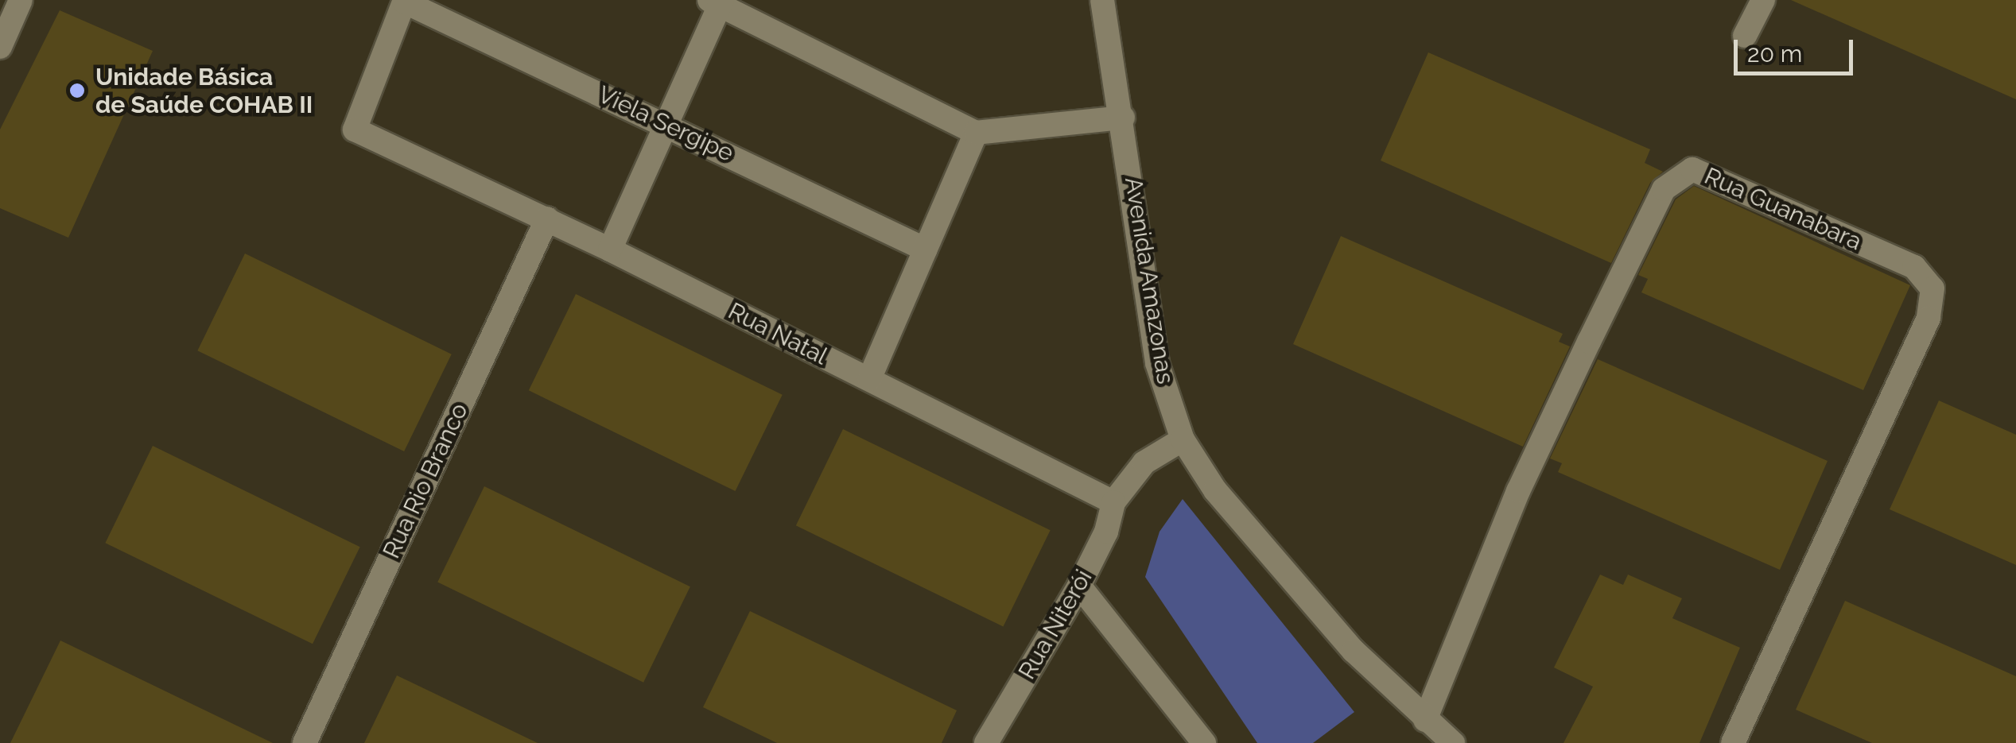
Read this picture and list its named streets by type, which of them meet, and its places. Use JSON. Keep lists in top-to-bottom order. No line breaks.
{"streets":{"street":["Viela Sergipe","Rua Guanabara","Avenida Amazonas","Rua Natal","Rua Rio Branco","Rua Niterói"]},"crossings":[["Viela Sergipe","Rua Natal"],["Rua Guanabara","Avenida Amazonas"],["Rua Natal","Rua Rio Branco"],["Rua Natal","Rua Niterói"]],"places":["Unidade Básica de Saúde COHAB II"],"scale_bar":"20 m"}
